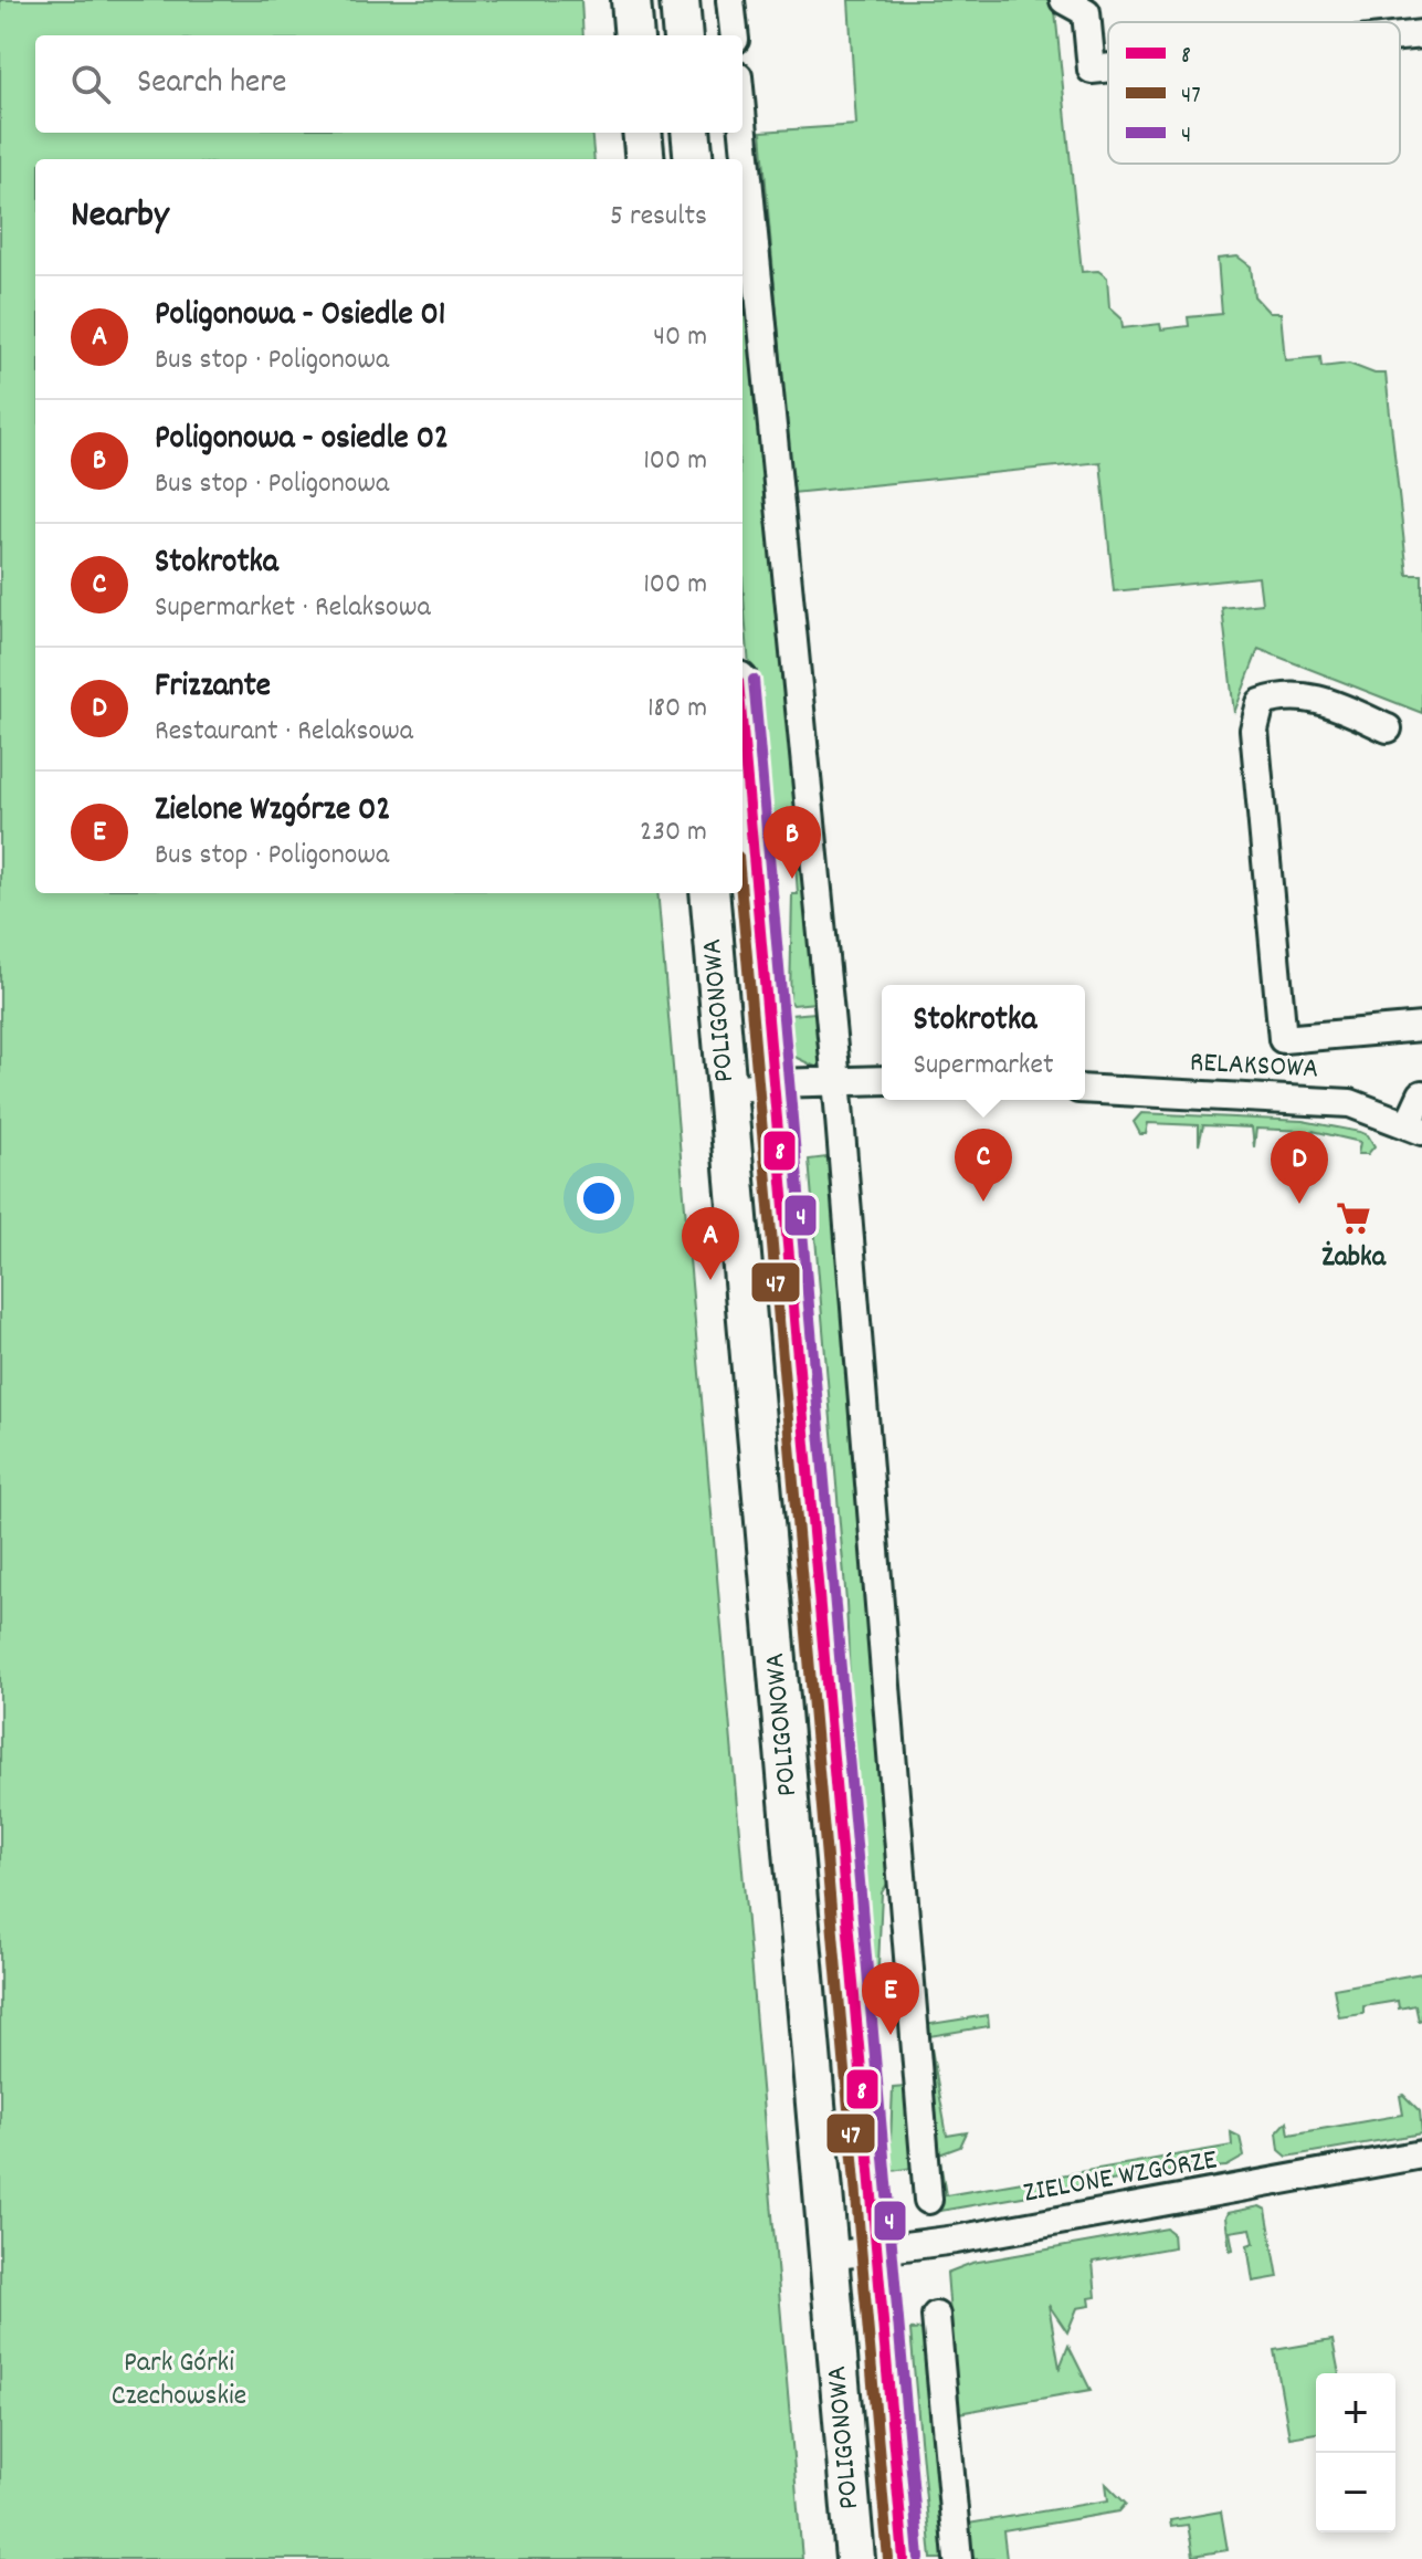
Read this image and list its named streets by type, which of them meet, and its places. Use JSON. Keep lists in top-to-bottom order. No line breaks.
{"streets":{"main road":["POLIGONOWA"],"street":["RELAKSOWA","ZIELONE WZGÓRZE"]},"crossings":[["POLIGONOWA","ZIELONE WZGÓRZE"]],"parks":["Park Górki Czechowskie"],"places":{"supermarket":["Żabka"]},"lines":["transit line 4","transit line 8","transit line 47"],"legend":["8","47","4"],"page":{"search":"Search here","heading":["Nearby","5 results"],"list":[{"mark":"A","name":"Poligonowa - Osiedle 01","note":"Bus stop · Poligonowa","value":"40 m"},{"mark":"B","name":"Poligonowa - osiedle 02","note":"Bus stop · Poligonowa","value":"100 m"},{"mark":"C","name":"Stokrotka","note":"Supermarket · Relaksowa","value":"100 m"},{"mark":"D","name":"Frizzante","note":"Restaurant · Relaksowa","value":"180 m"},{"mark":"E","name":"Zielone Wzgórze 02","note":"Bus stop · Poligonowa","value":"230 m"}],"pins":["B","C","D","A","E"],"popup":["Stokrotka","Supermarket"],"map_buttons":["+","−"]}}
